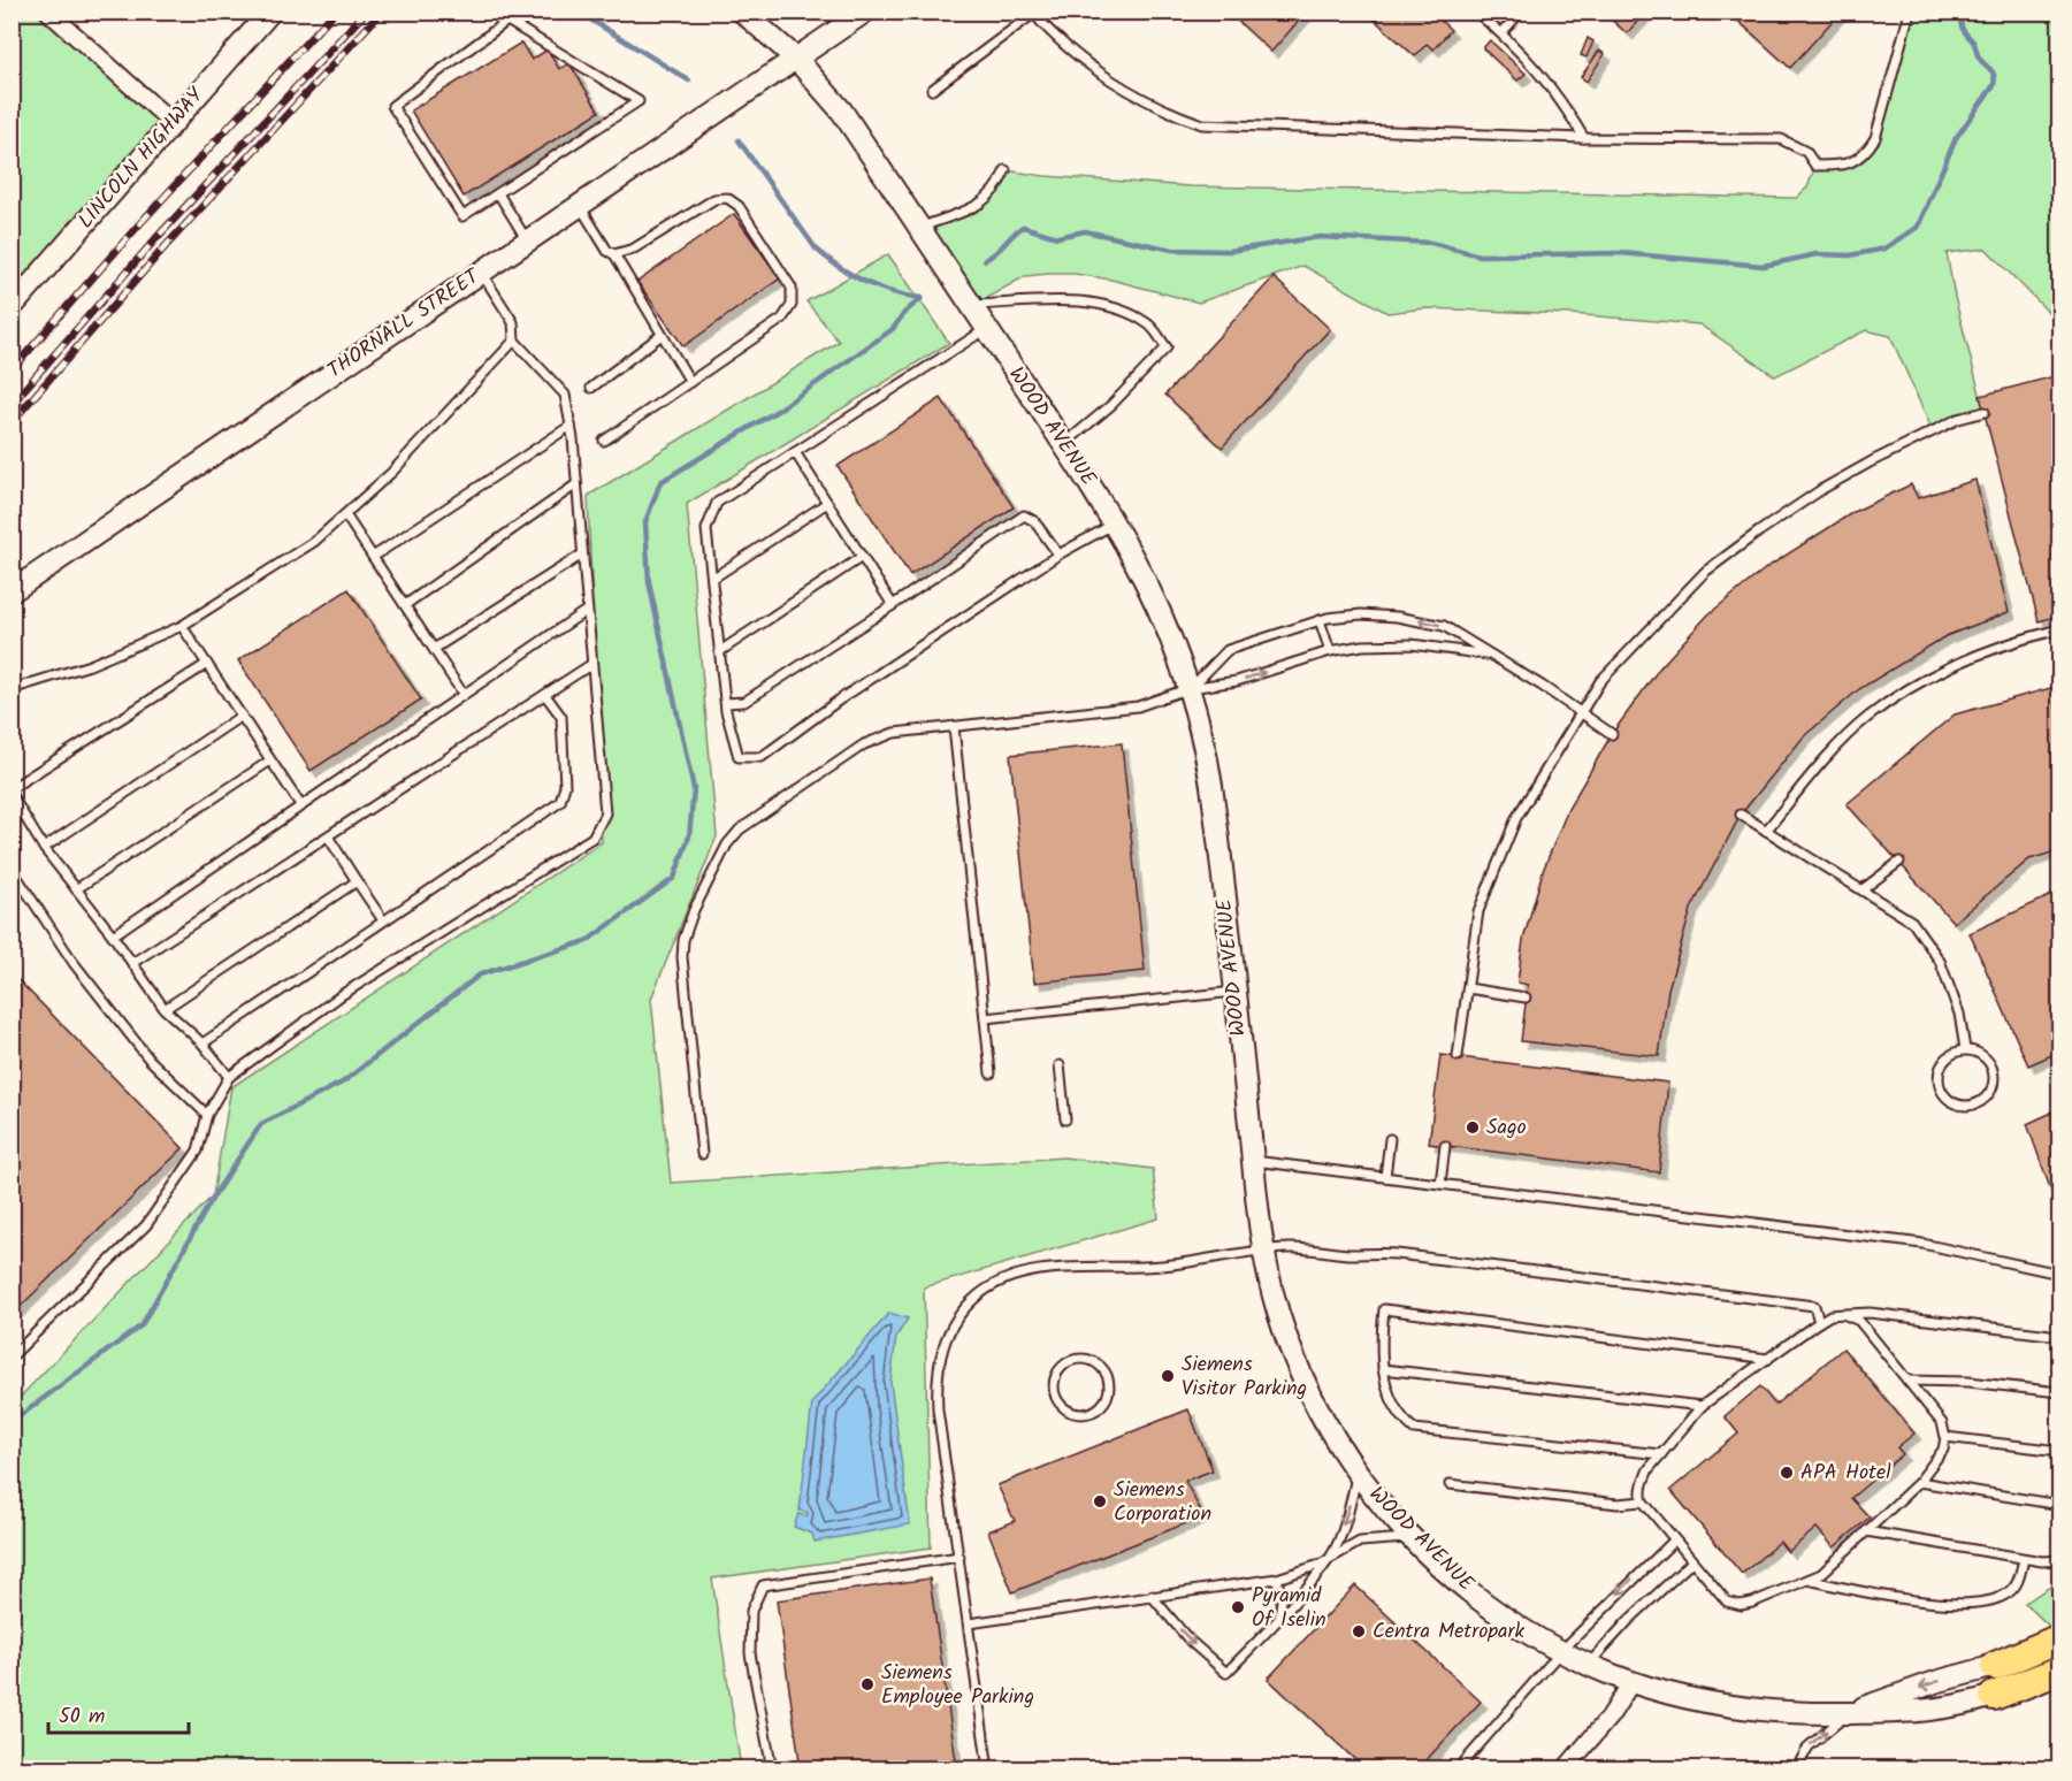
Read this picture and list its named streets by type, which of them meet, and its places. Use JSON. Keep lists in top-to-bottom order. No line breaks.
{"streets":{"street":["LINCOLN HIGHWAY","THORNALL STREET","WOOD AVENUE"]},"crossings":[["THORNALL STREET","WOOD AVENUE"]],"places":["Sago","Siemens Visitor Parking","APA Hotel","Siemens Corporation","Pyramid Of Iselin","Centra Metropark","Siemens Employee Parking"],"scale_bar":"50 m"}
